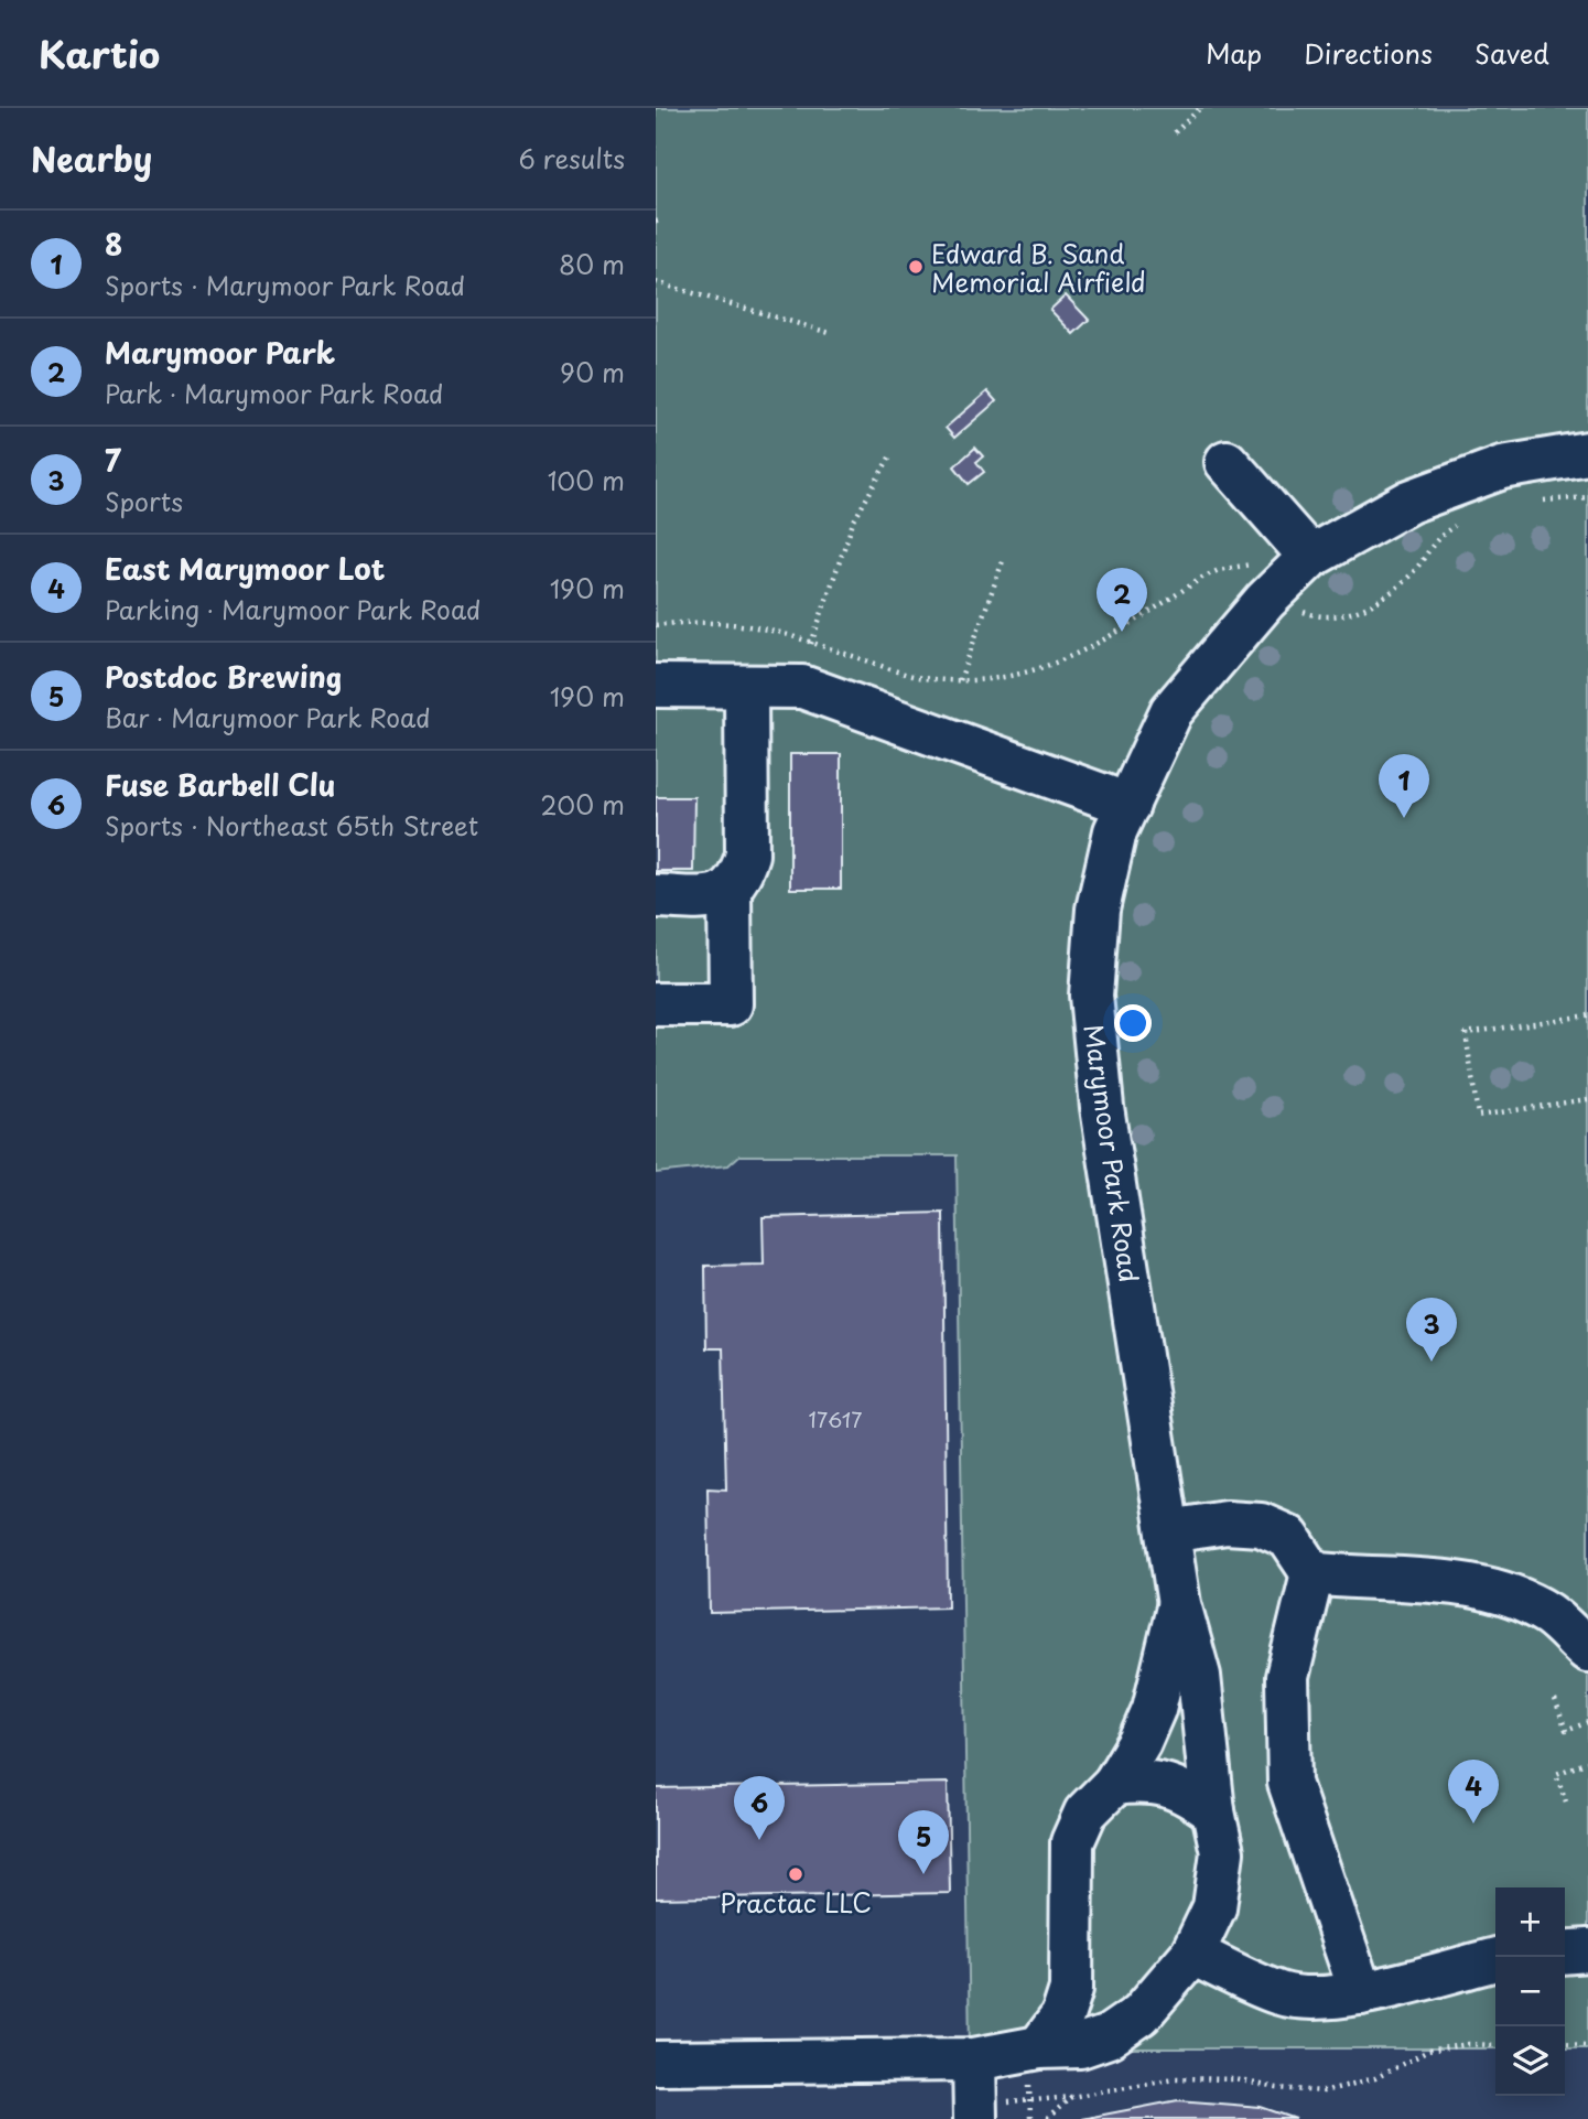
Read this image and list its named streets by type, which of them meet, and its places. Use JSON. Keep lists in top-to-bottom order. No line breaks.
{"streets":{"street":["Marymoor Park Road"]},"places":["Edward B. Sand Memorial Airfield","Practac LLC"],"house_numbers":["17617"],"page":{"header":"Kartio","nav":["Map","Directions","Saved"],"heading":["Nearby","6 results"],"list":[{"mark":"1","name":"8","note":"Sports · Marymoor Park Road","value":"80 m"},{"mark":"2","name":"Marymoor Park","note":"Park · Marymoor Park Road","value":"90 m"},{"mark":"3","name":"7","note":"Sports","value":"100 m"},{"mark":"4","name":"East Marymoor Lot","note":"Parking · Marymoor Park Road","value":"190 m"},{"mark":"5","name":"Postdoc Brewing","note":"Bar · Marymoor Park Road","value":"190 m"},{"mark":"6","name":"Fuse Barbell Clu","note":"Sports · Northeast 65th Street","value":"200 m"}],"pins":["2","1","3","4","6","5"],"map_buttons":["+","−"]}}
